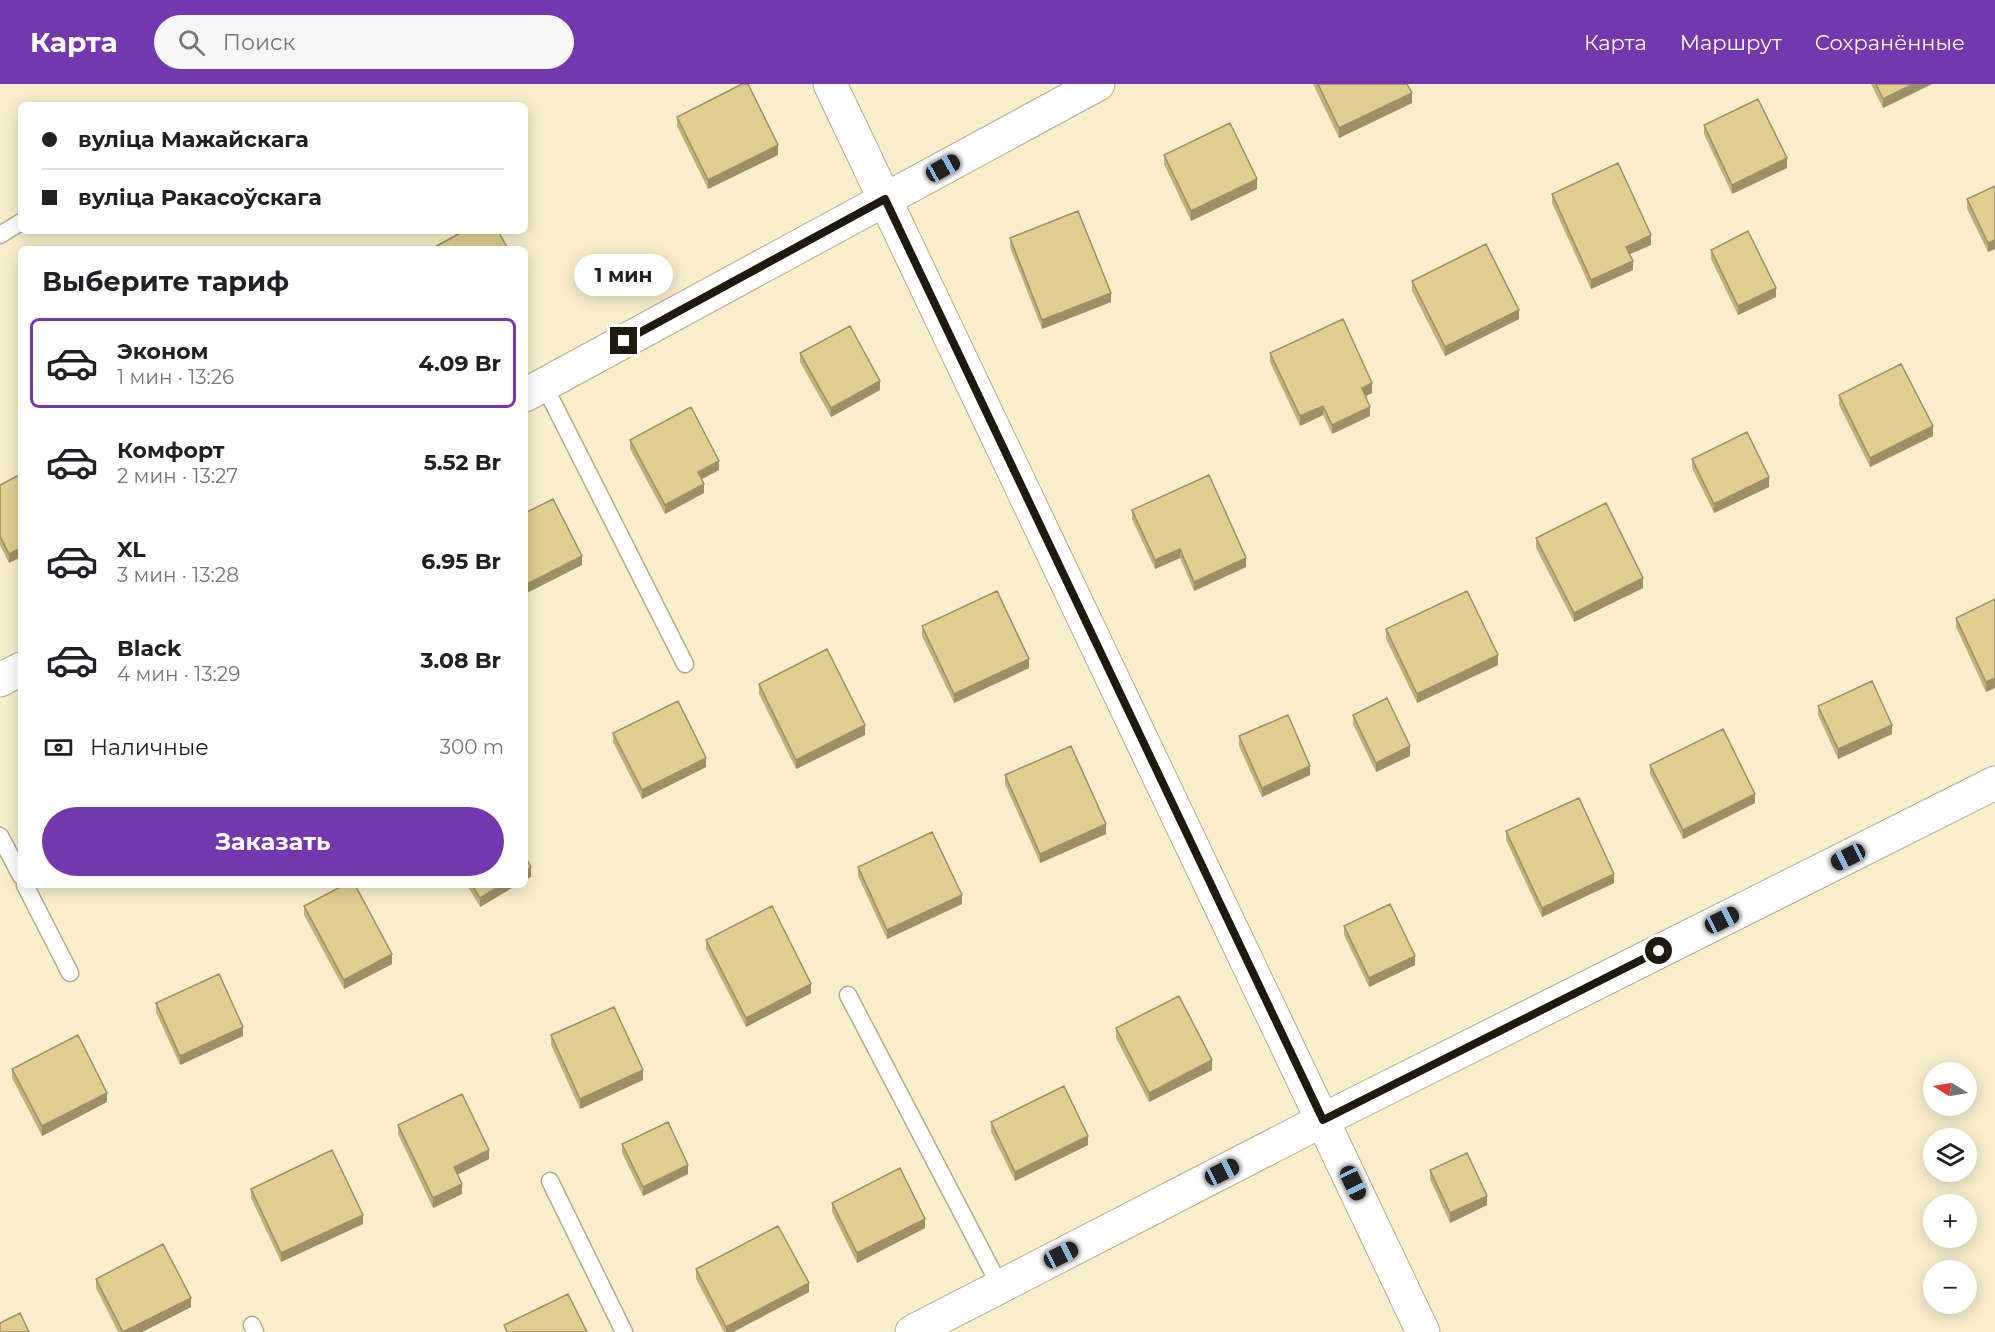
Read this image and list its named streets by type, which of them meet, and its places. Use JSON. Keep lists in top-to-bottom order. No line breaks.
{"north":"left","page":{"header":"Карта","search":"Поиск","nav":["Карта","Маршрут","Сохранённые"],"banner":["вуліца Мажайскага","вуліца Ракасоўскага"],"heading":"Выберите тариф","bubble":"1 мин","list":[{"name":"Эконом","note":"1 мин · 13:26","value":"4.09 Br"},{"name":"Комфорт","note":"2 мин · 13:27","value":"5.52 Br"},{"name":"XL","note":"3 мин · 13:28","value":"6.95 Br"},{"name":"Black","note":"4 мин · 13:29","value":"3.08 Br"}],"pay":["Наличные","300 m"],"buttons":"Заказать","map_buttons":["+","−"]}}
